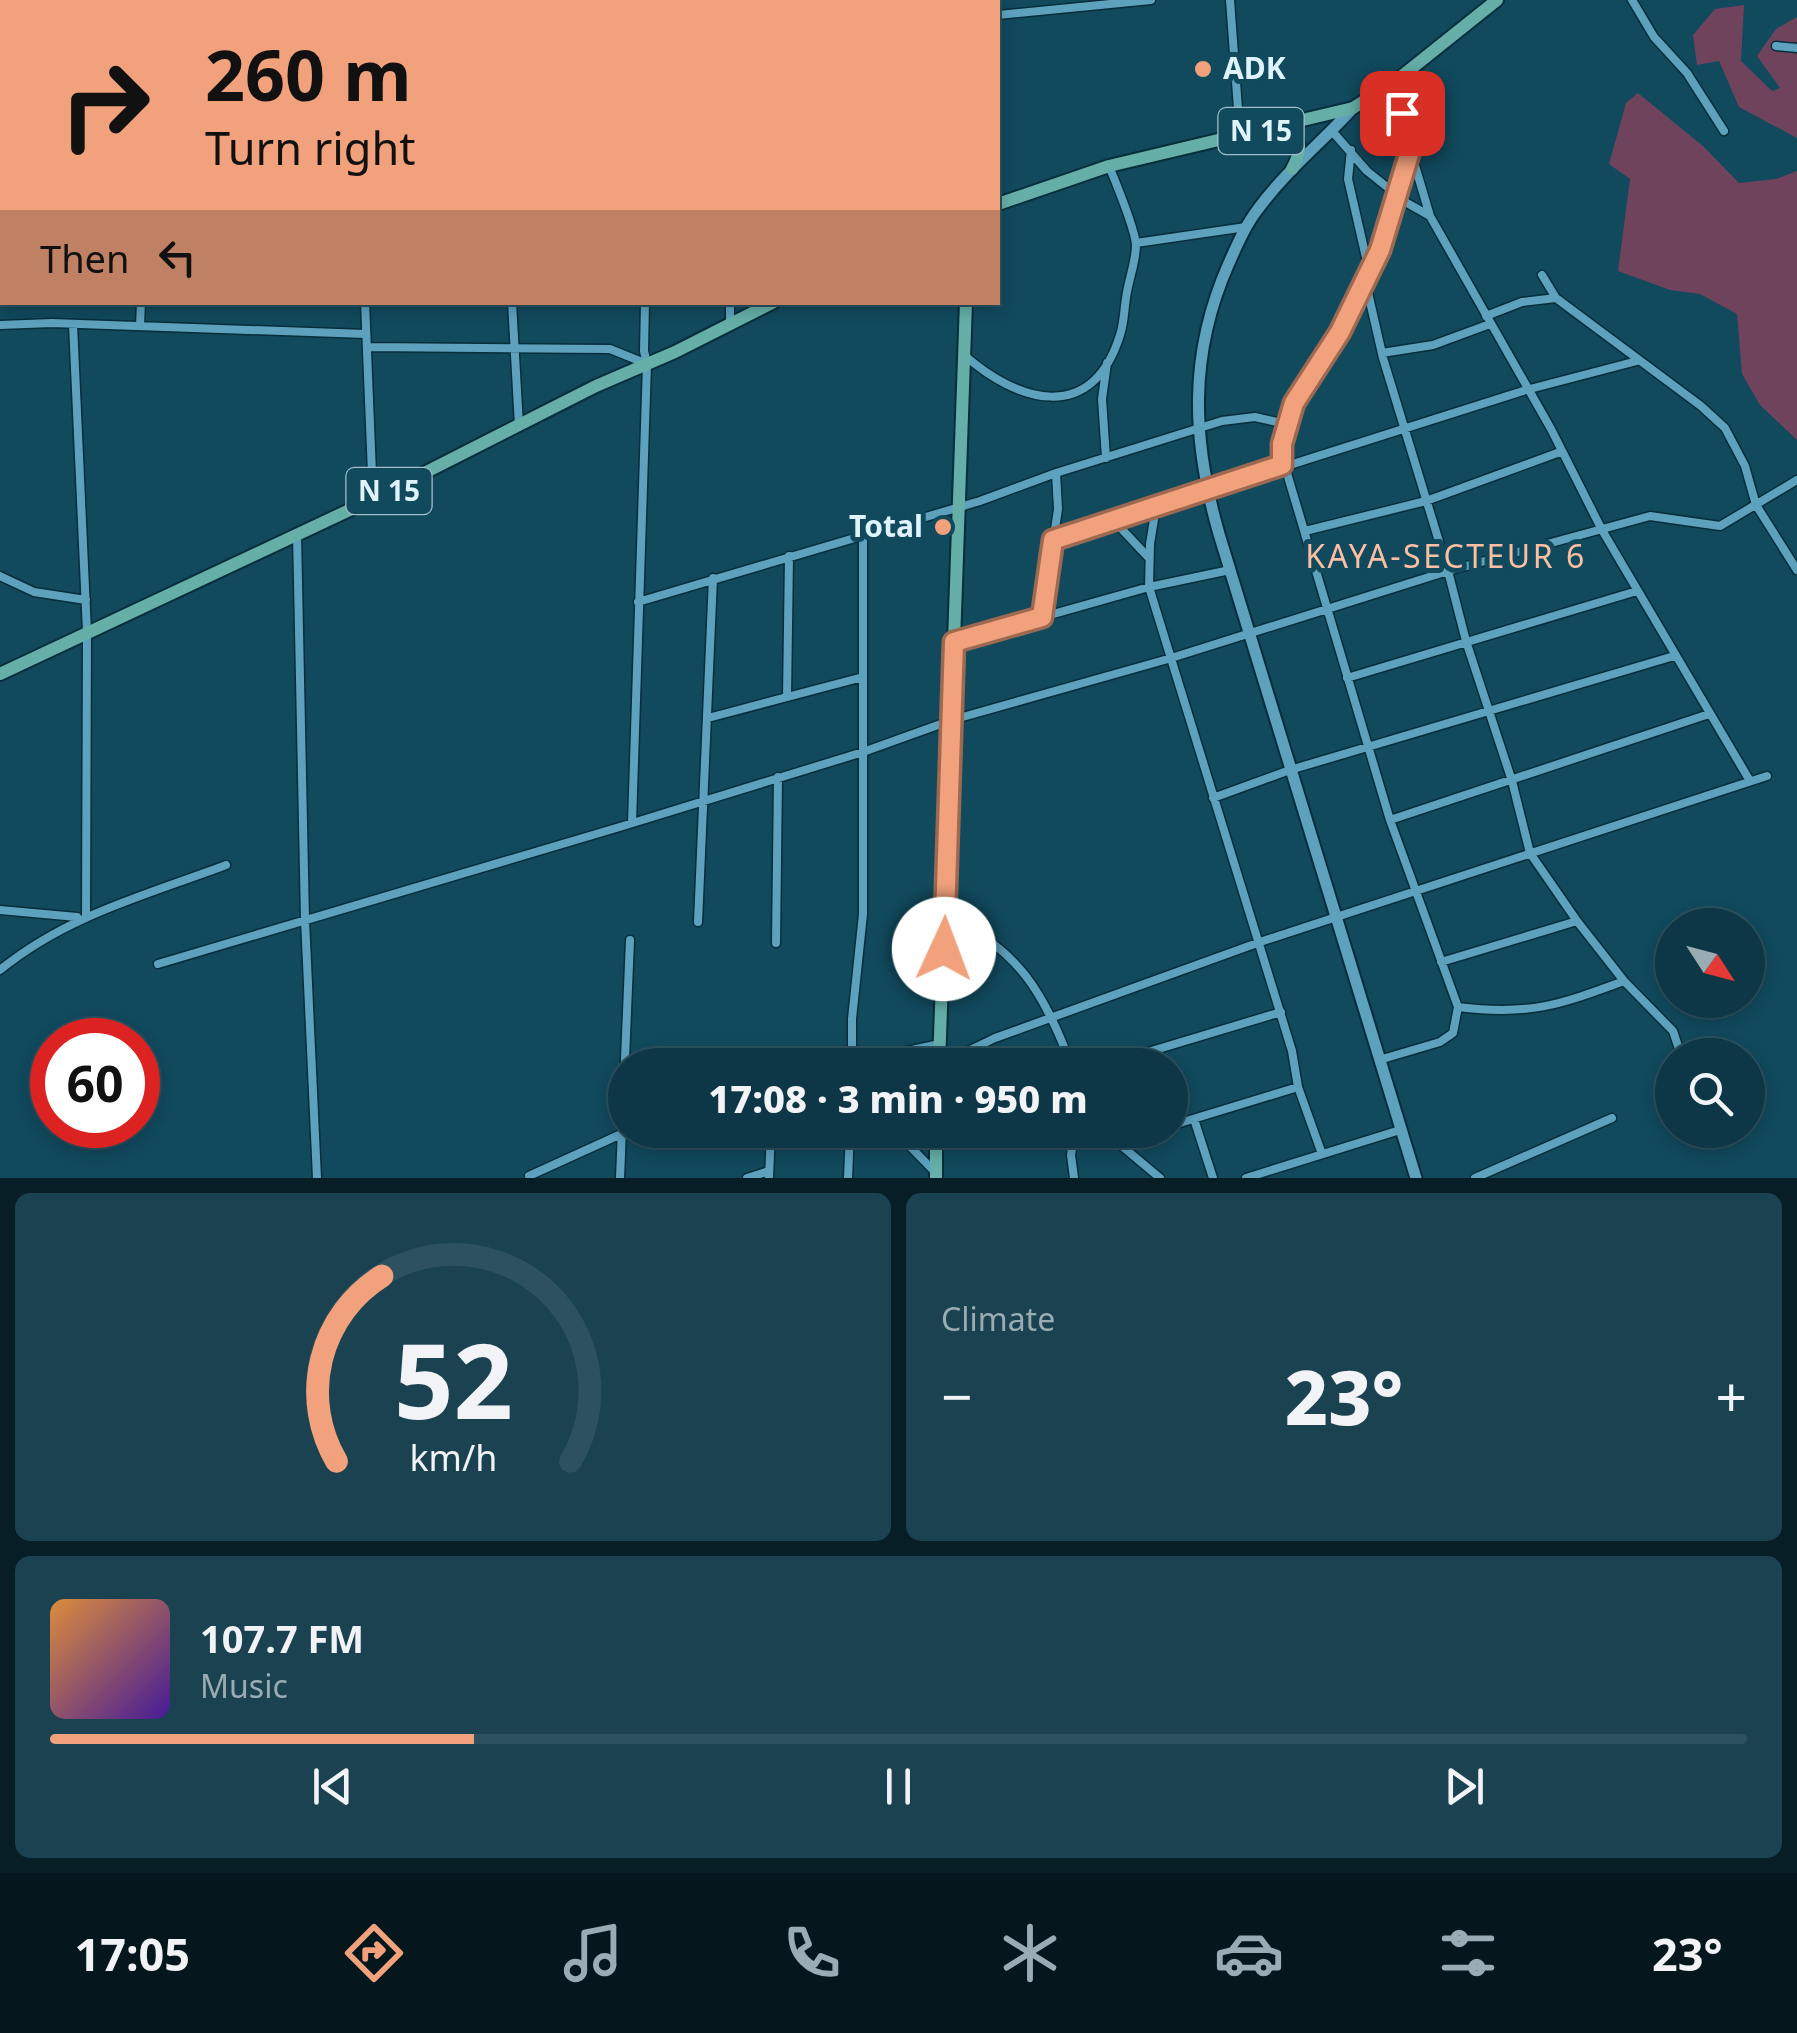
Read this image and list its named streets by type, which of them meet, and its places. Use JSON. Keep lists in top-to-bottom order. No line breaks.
{"streets":{"main road":["N 15"]},"districts":["KAYA-SECTEUR 6"],"places":["ADK","Total"],"north":"bottom right","page":{"turn":["260 m","Turn right"],"then":"Then","limit":"60","trip":"17:08 · 3 min · 950 m","tile":"Climate","heat":["−","23°","+"],"song":["107.7 FM","Music"],"tabs":["17:05","23°"],"gauge":["52","km/h"]}}
